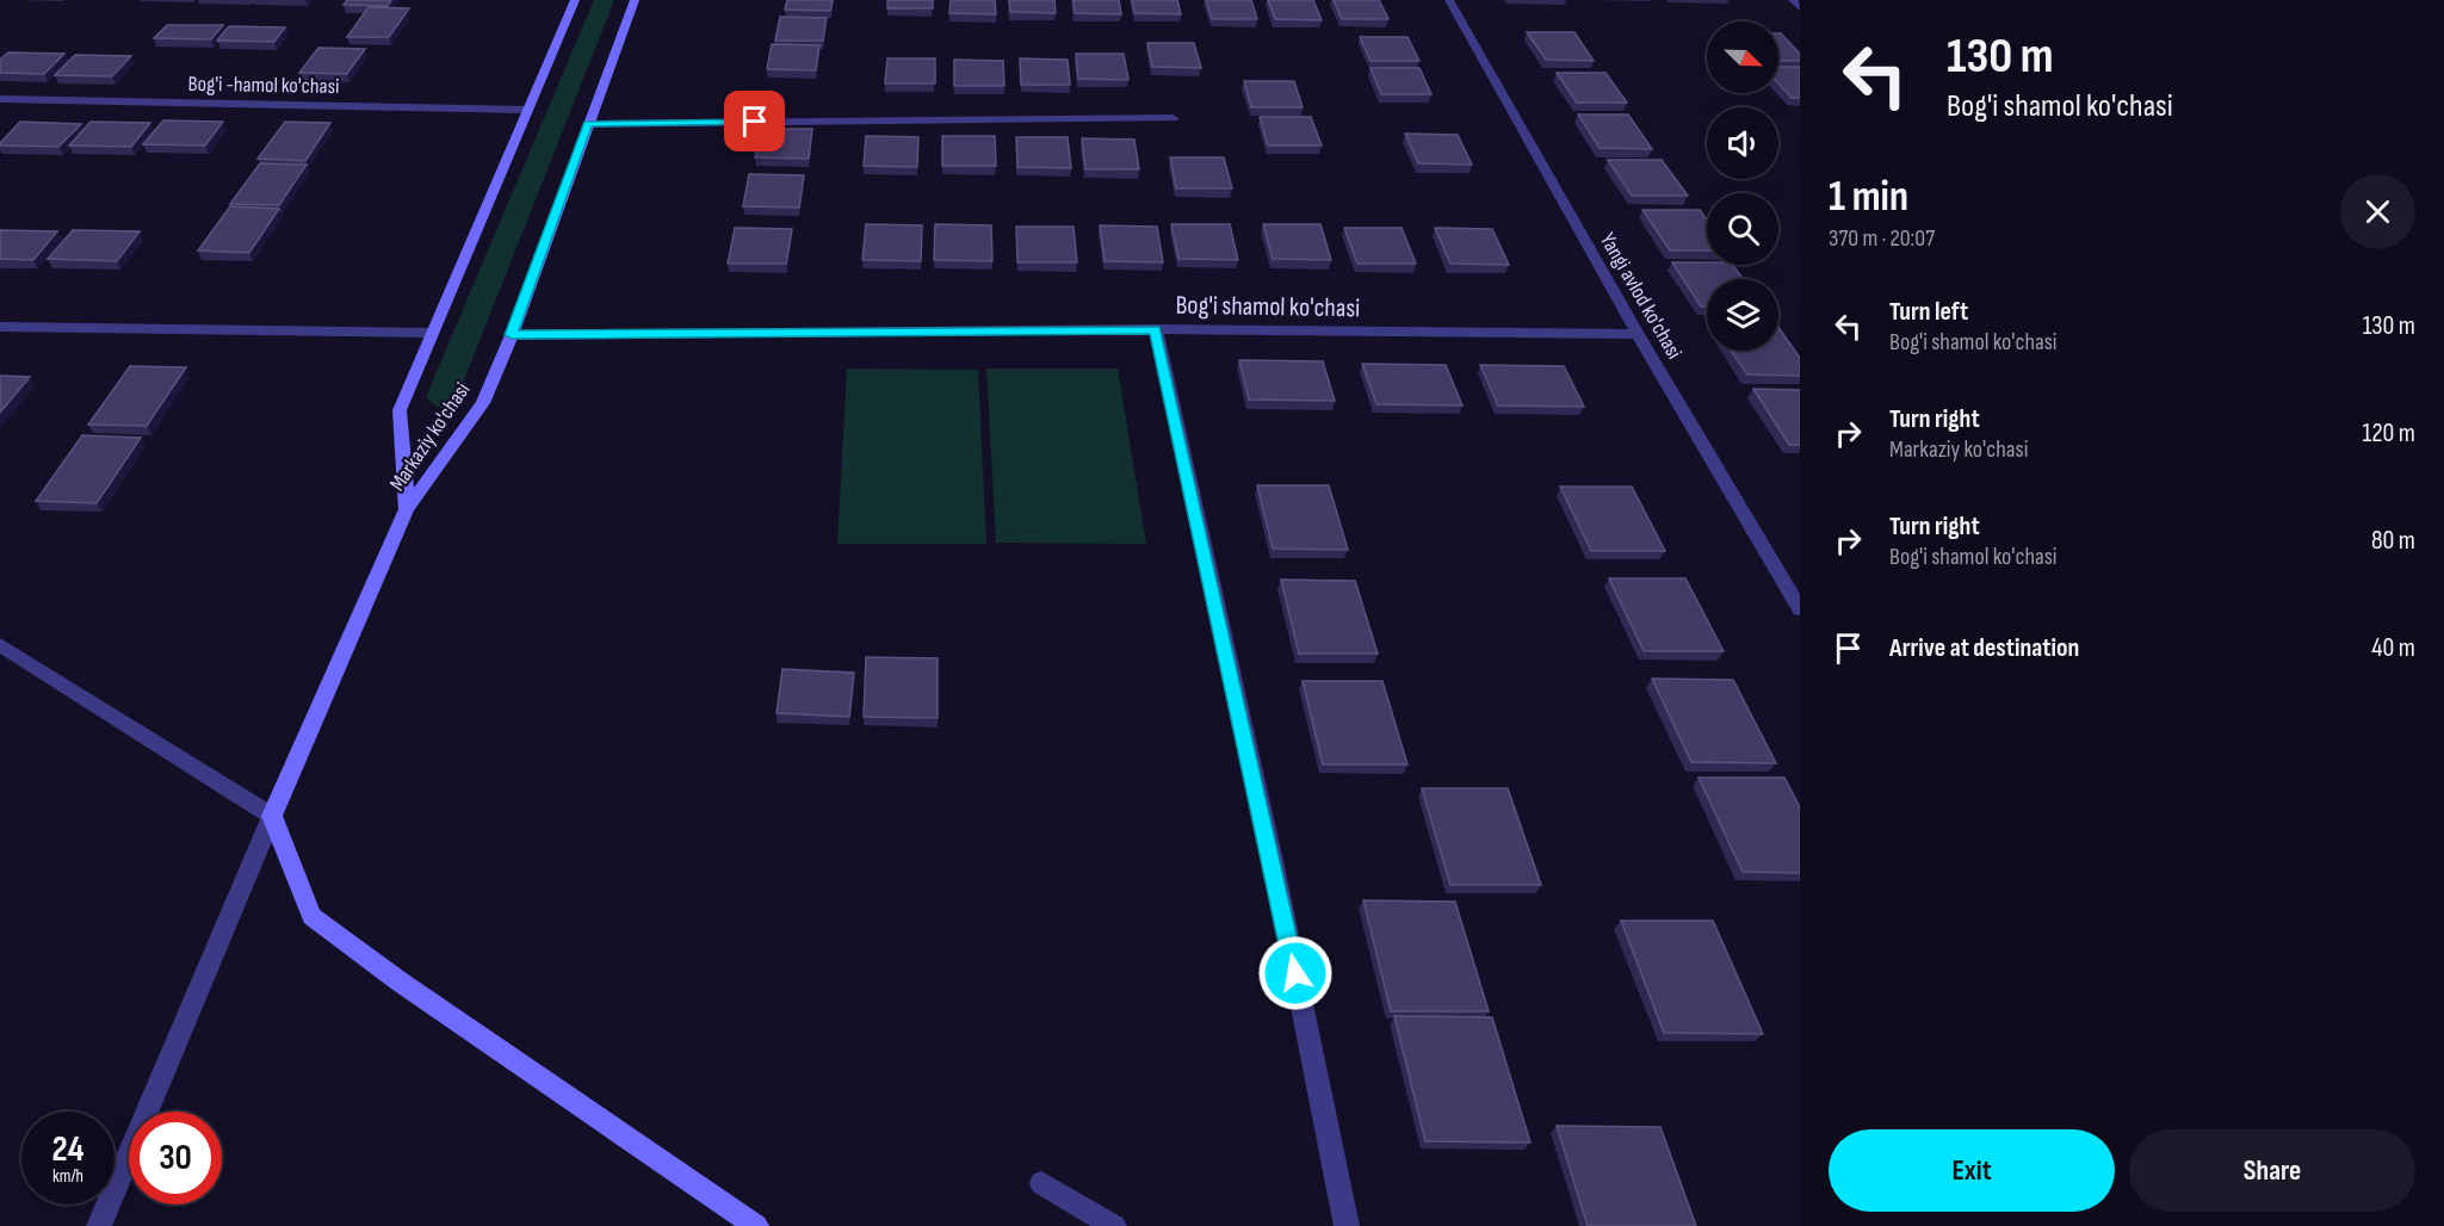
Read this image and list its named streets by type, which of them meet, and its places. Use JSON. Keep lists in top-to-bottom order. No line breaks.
{"streets":{"street":["Bog'i -hamol ko'chasi","Yangi avlod ko'chasi","Bog'i shamol ko'chasi","Markaziy ko'chasi"]},"crossings":[["Bog'i -hamol ko'chasi","Markaziy ko'chasi"],["Yangi avlod ko'chasi","Bog'i shamol ko'chasi"],["Bog'i shamol ko'chasi","Markaziy ko'chasi"]],"north":"bottom right","page":{"turn":["130 m","Bog'i shamol ko'chasi"],"heading":["1 min","370 m · 20:07"],"list":[{"name":"Turn left","note":"Bog'i shamol ko'chasi","value":"130 m"},{"name":"Turn right","note":"Markaziy ko'chasi","value":"120 m"},{"name":"Turn right","note":"Bog'i shamol ko'chasi","value":"80 m"},{"name":"Arrive at destination","value":"40 m"}],"speed":"24 km/h","limit":"30","buttons":["Exit","Share"]}}
